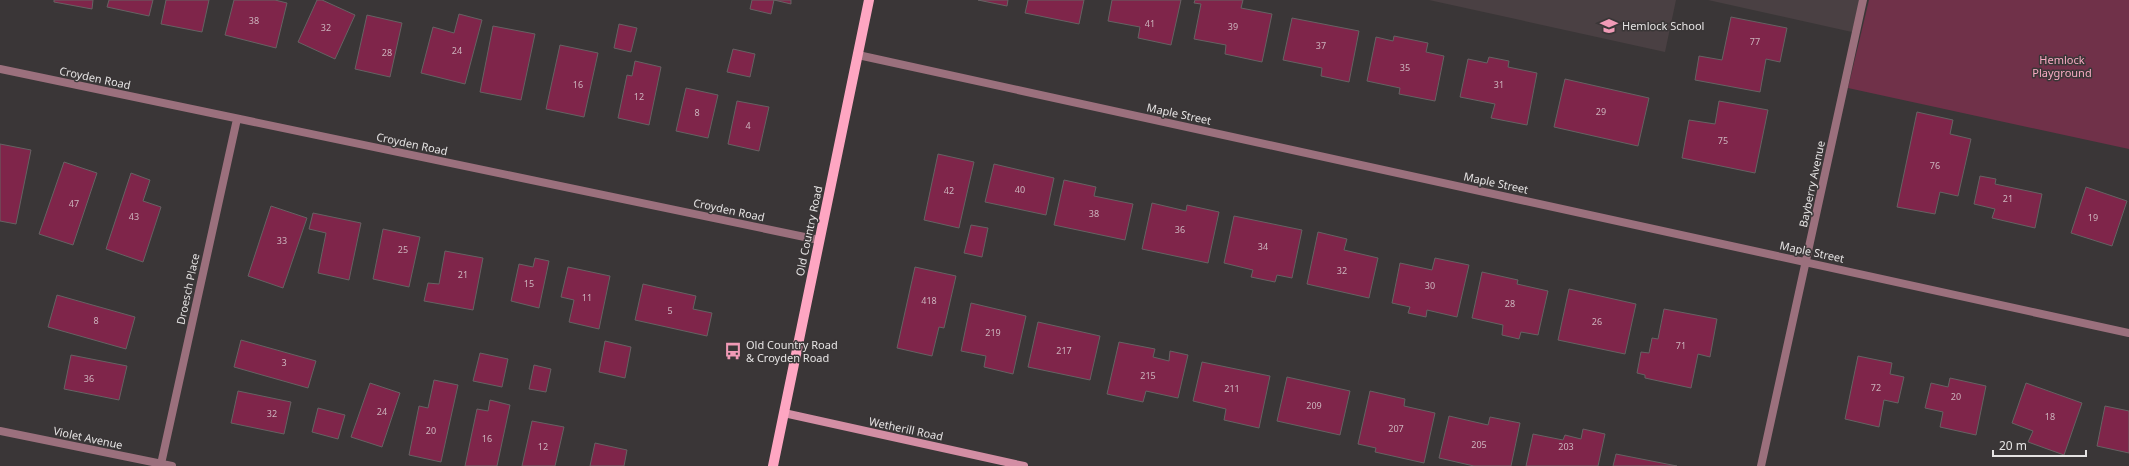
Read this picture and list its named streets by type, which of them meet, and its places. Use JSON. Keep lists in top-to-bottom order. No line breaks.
{"streets":{"main road":["Old Country Road"],"street":["Croyden Road","Maple Street","Bayberry Avenue","Droesch Place","Wetherill Road","Violet Avenue"]},"crossings":[["Croyden Road","Old Country Road"],["Croyden Road","Droesch Place"],["Maple Street","Bayberry Avenue"],["Maple Street","Old Country Road"],["Old Country Road","Wetherill Road"],["Droesch Place","Violet Avenue"]],"parks":["Hemlock Playground"],"places":{"school or university":["Hemlock School"],"bus stop":["Old Country Road & Croyden Road"]},"house_numbers":["38","41","39","32","77","37","24","28","35","16","31","12","29","8","4","75","76","40","42","21","47","38","43","19","36","33","34","25","32","21","15","30","11","418","28","5","8","26","219","71","217","3","215","36","72","211","20","209","24","32","18","207","20","16","205","12","203"],"scale_bar":"20 m"}
